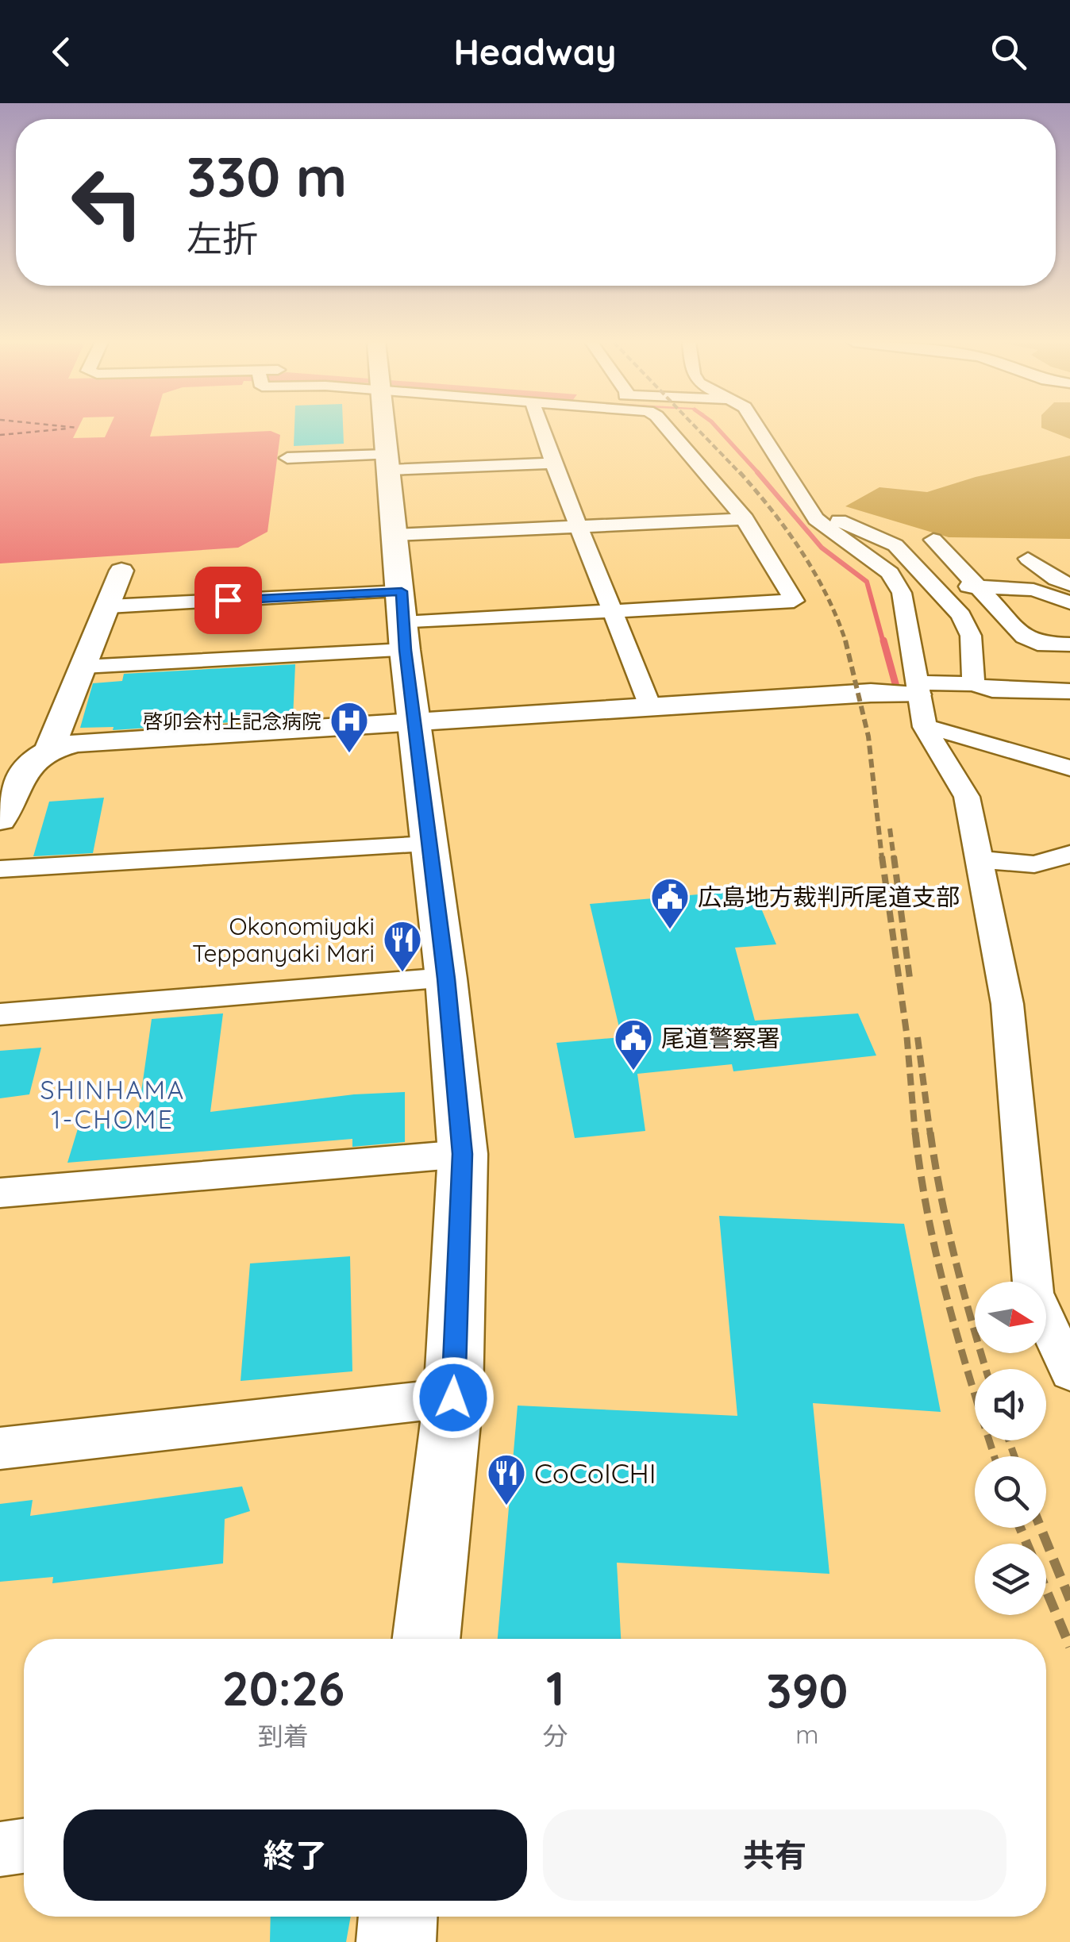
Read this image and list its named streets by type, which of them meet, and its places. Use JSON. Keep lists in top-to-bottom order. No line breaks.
{"districts":["SHINHAMA 1-CHOME"],"places":{"hospital":["啓卯会村上記念病院"],"public building":["広島地方裁判所尾道支部","尾道警察署"],"restaurant":["Okonomiyaki Teppanyaki Mari","CoCoICHI"]},"north":"right","page":{"header":"Headway","turn":["330 m","左折"],"eta":["20:26","到着","1","分","390","m"],"buttons":["終了","共有"]}}
